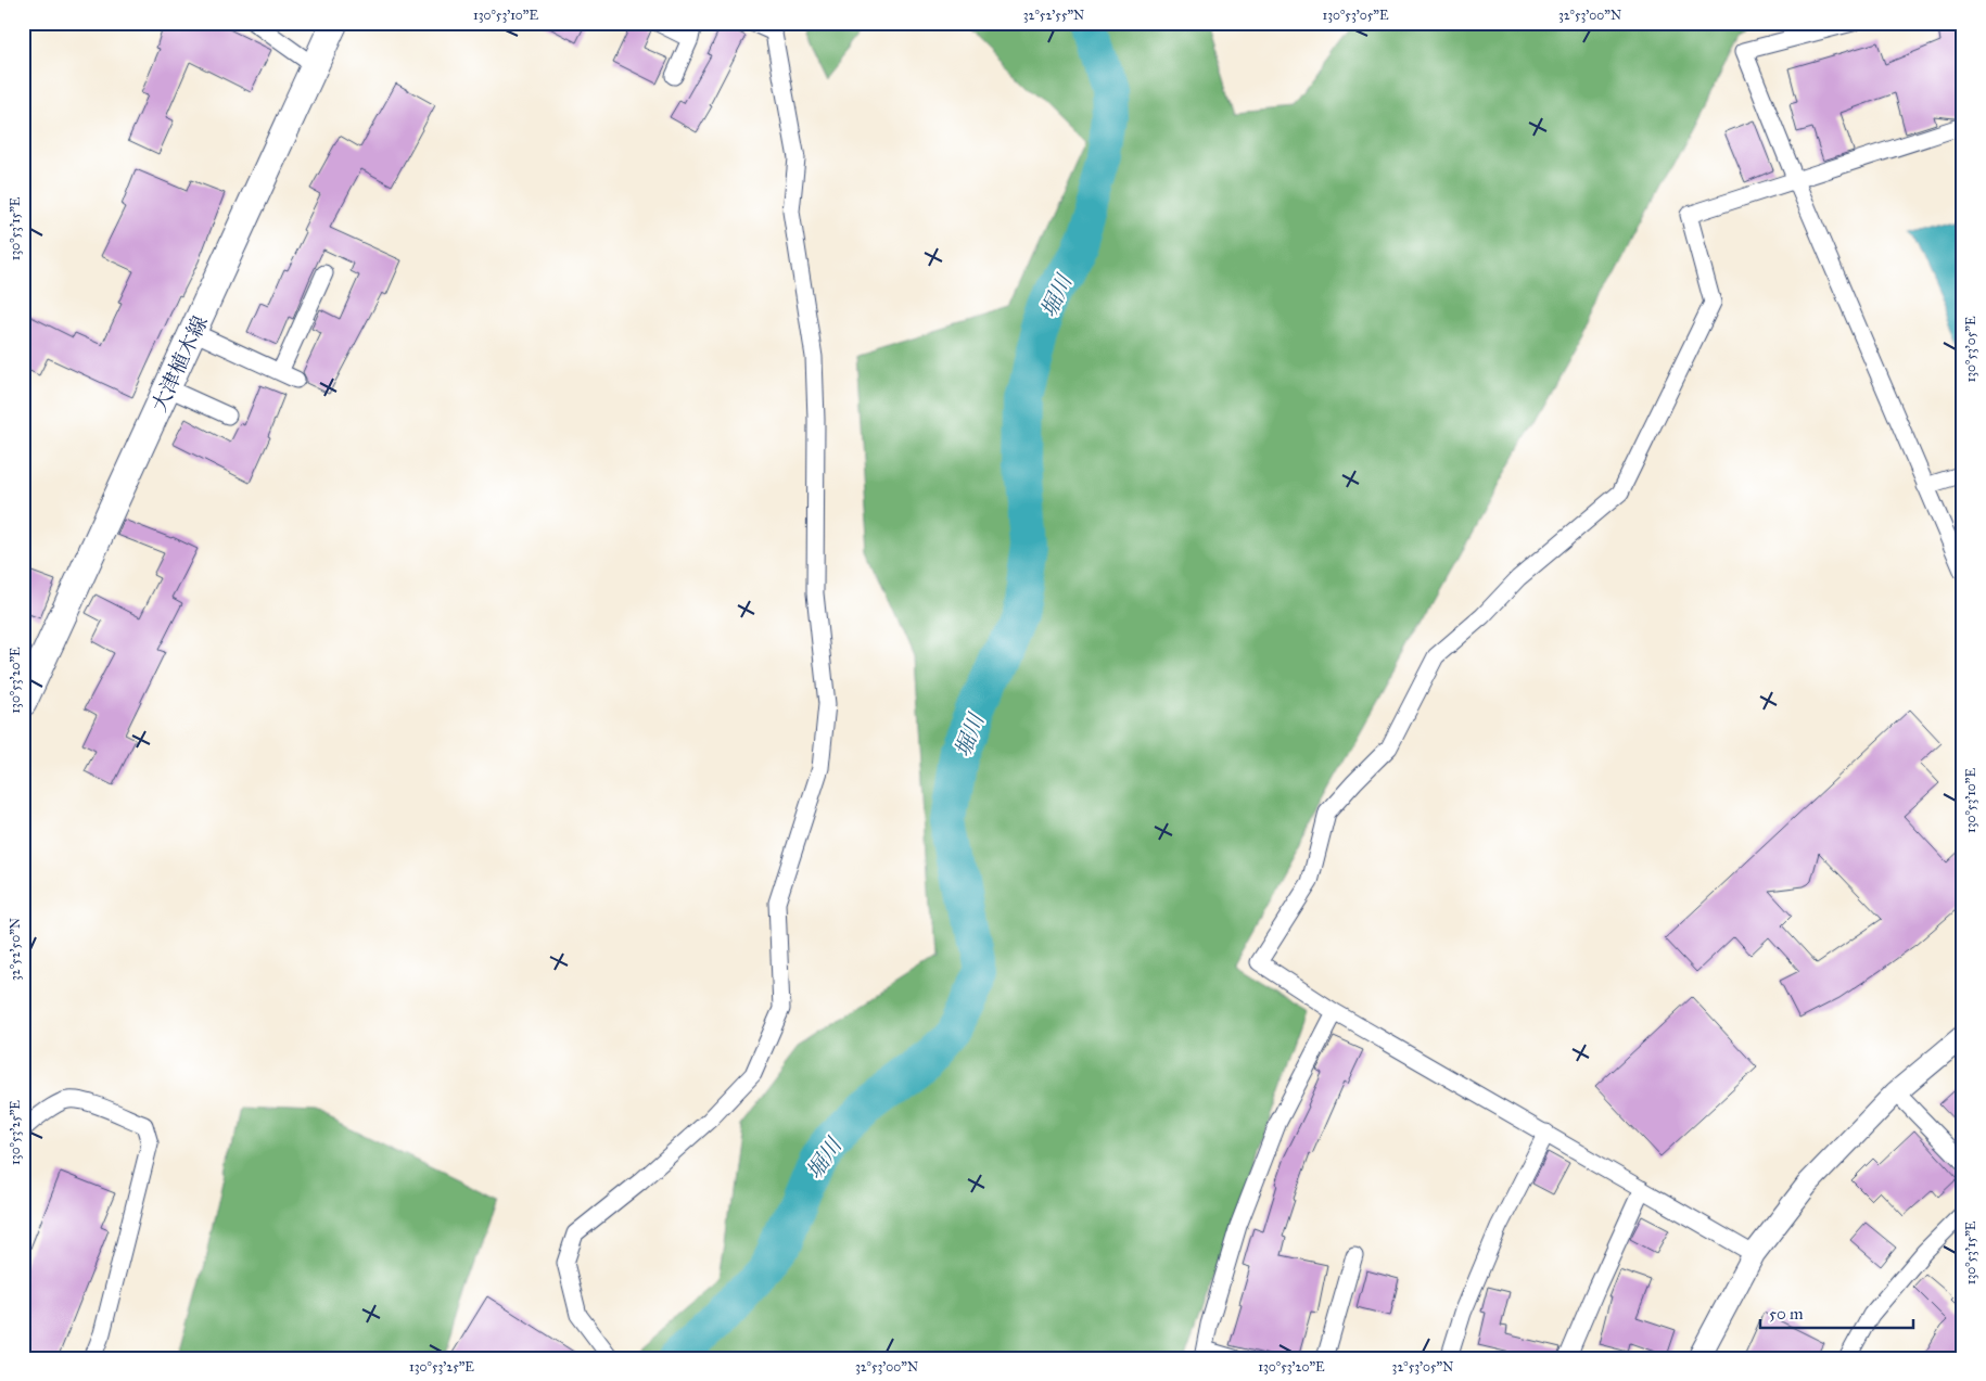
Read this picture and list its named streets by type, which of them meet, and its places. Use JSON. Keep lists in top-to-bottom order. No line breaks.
{"streets":{"main road":["大津植木線"]},"water":["堀川"],"scale_bar":"50 m","coordinates":["130°53'10\"E","32°52'55\"N","130°53'05\"E","32°53'00\"N","130°53'15\"E","130°53'20\"E","32°52'50\"N","130°53'25\"E","32°53'05\"N"]}
